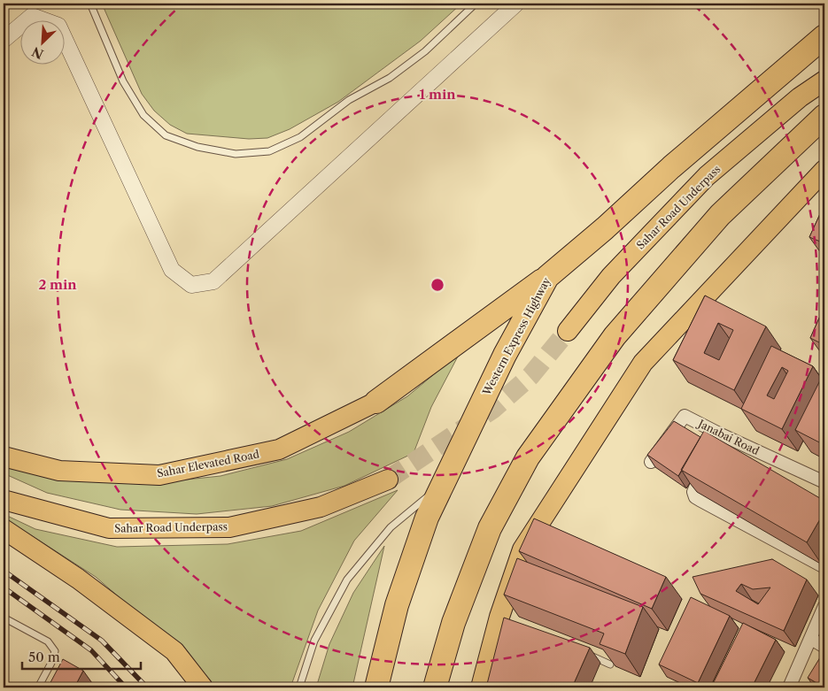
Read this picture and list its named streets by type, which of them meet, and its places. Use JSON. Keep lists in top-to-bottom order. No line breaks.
{"streets":{"highway":["Western Express Highway"],"main road":["Sahar Road Underpass","Sahar Elevated Road"],"street":["Janabai Road"]},"scale_bar":"50 m","north":"bottom left","rings":["1 min","2 min"]}
